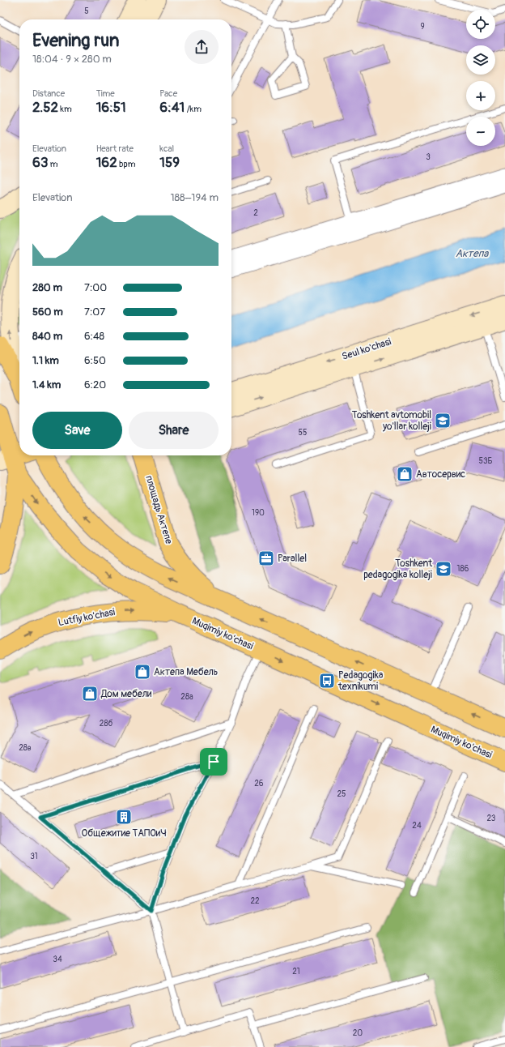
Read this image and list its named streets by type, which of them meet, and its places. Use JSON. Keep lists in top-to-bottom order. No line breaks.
{"streets":{"main road":["Seul ko'chasi","площадь Актепе","Lutfiy ko'chasi","Muqimiy ko'chasi"]},"crossings":[["Lutfiy ko'chasi","Muqimiy ko'chasi"]],"one_way":["Lutfiy ko'chasi"],"water":["Актепа"],"places":{"school or university":["Toshkent avtomobil yo'llar kolleji","Toshkent pedagogika kolleji"],"shop":["Автосервис","Актепа Мебель","Дом мебели"],"office":["Parallel"],"bus stop":["Pedagogika texnikumi"],"building":["Общежитие ТАПОиЧ"]},"house_numbers":["5","9","3","2","55","53Б","190","186","28а","28б","28в","26","25","23","24","31","22","34","21","20"],"page":{"map_buttons":["+","−"],"heading":["Evening run","18:04 · 9 × 280 m"],"stats":[["Distance","2.52 km"],["Time","16:51"],["Pace","6:41 /km"],["Elevation","63 m"],["Heart rate","162 bpm"],["kcal","159"]],"chart":["Elevation","188–194 m"],"list":[{"name":"280 m","note":"7:00"},{"name":"560 m","note":"7:07"},{"name":"840 m","note":"6:48"},{"name":"1.1 km","note":"6:50"},{"name":"1.4 km","note":"6:20"}],"buttons":["Save","Share"]}}
